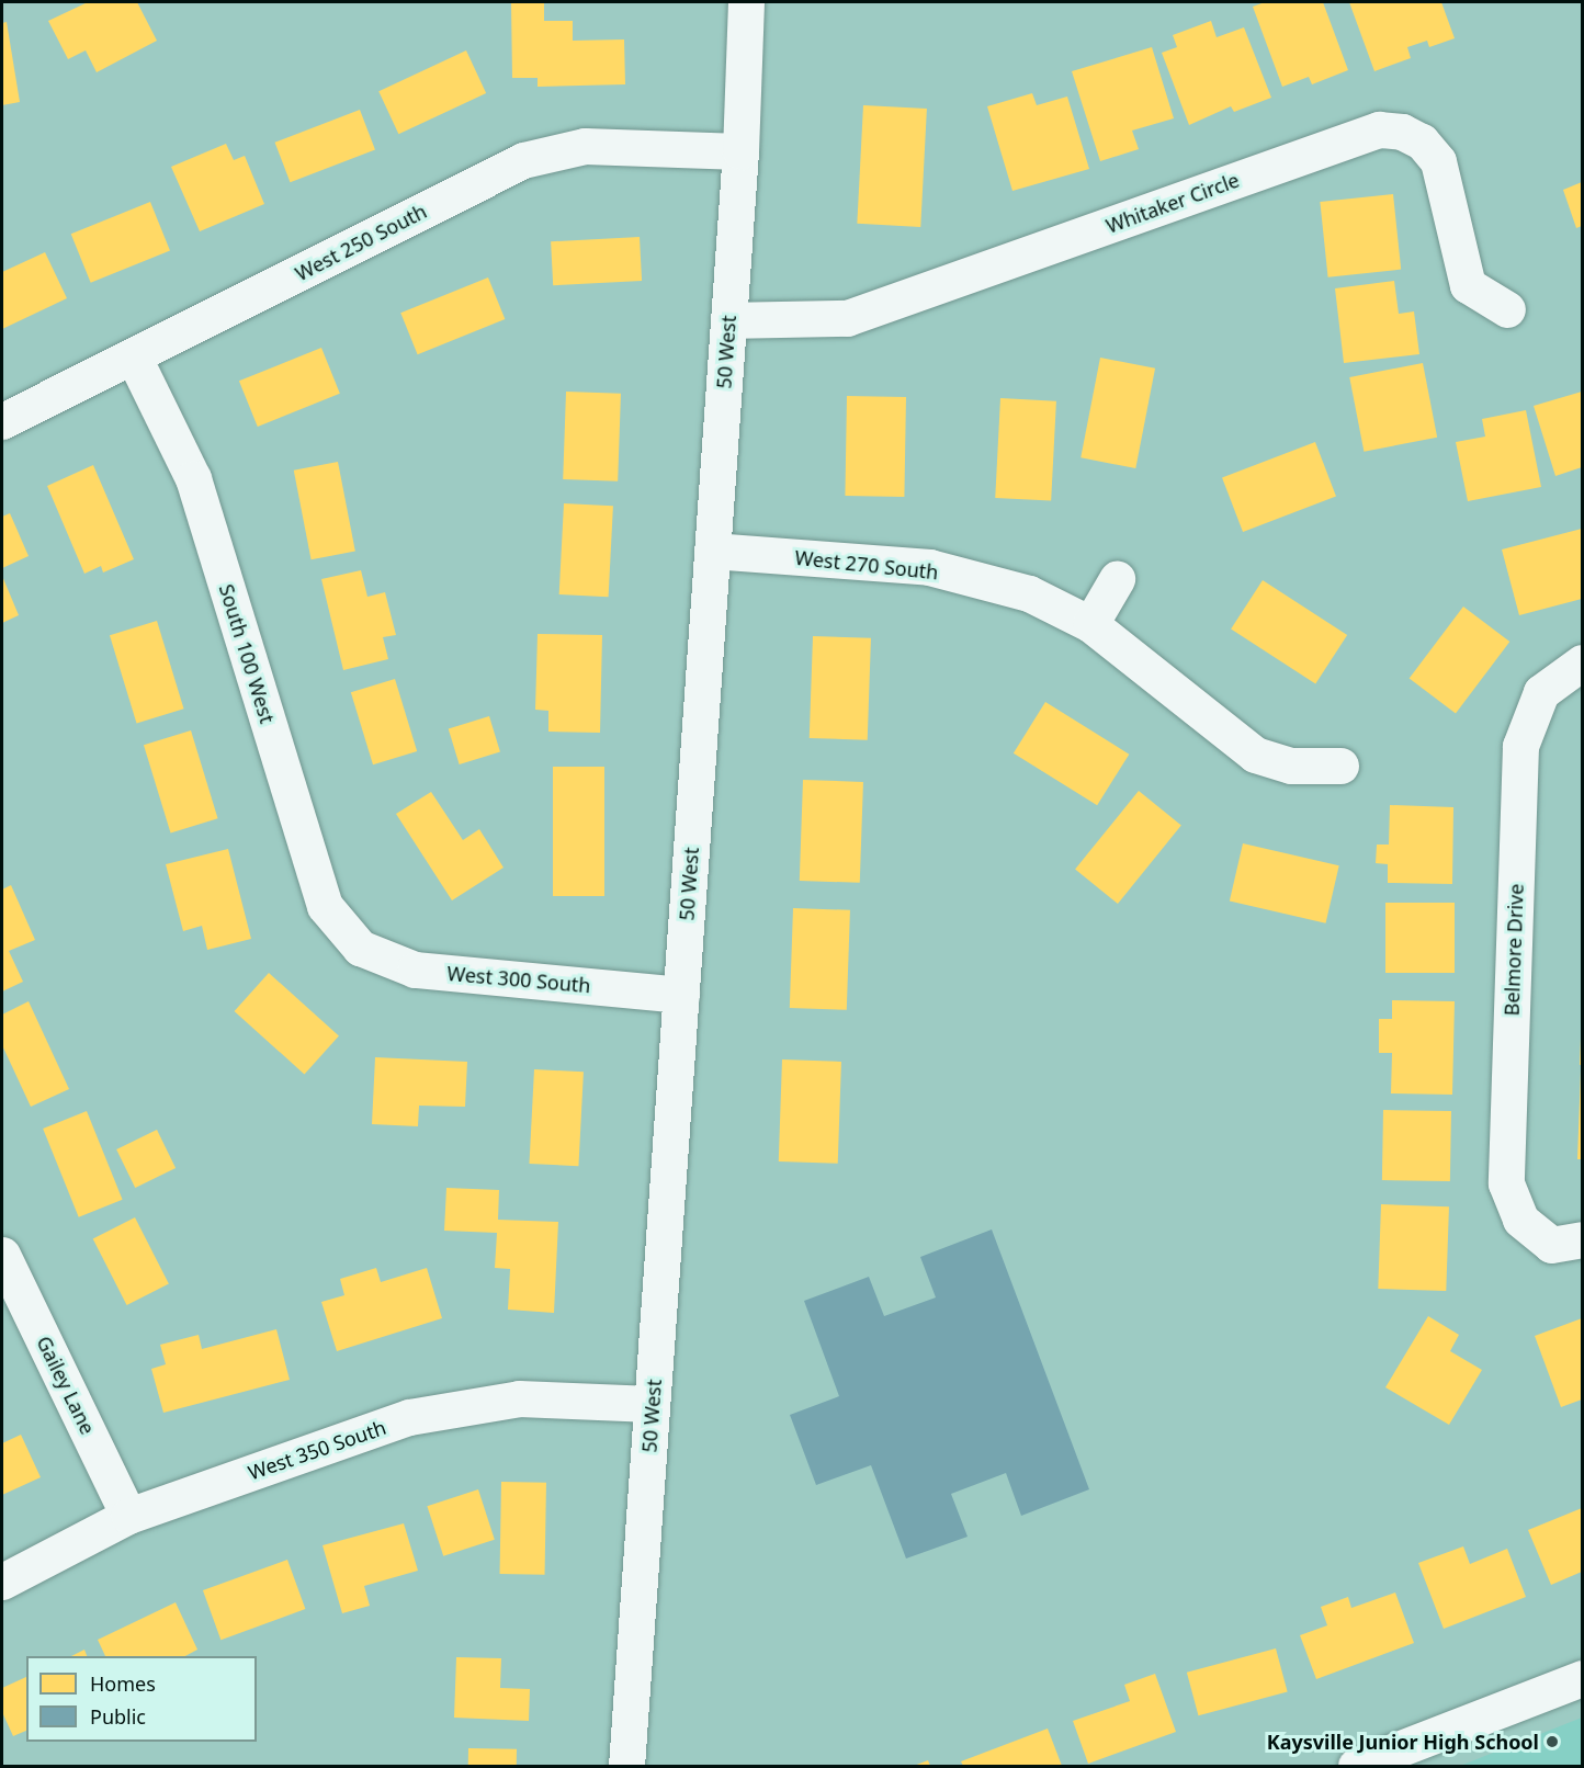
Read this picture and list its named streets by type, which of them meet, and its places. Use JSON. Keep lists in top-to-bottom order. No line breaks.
{"streets":{"street":["Whitaker Circle","West 250 South","50 West","West 270 South","South 100 West","Belmore Drive","West 300 South","Gailey Lane","West 350 South"]},"crossings":[["Whitaker Circle","50 West"],["West 250 South","50 West"],["West 250 South","South 100 West"],["50 West","West 270 South"],["50 West","West 300 South"],["50 West","West 350 South"],["South 100 West","West 300 South"],["Gailey Lane","West 350 South"]],"places":["Kaysville Junior High School"],"legend":["Homes","Public"]}
